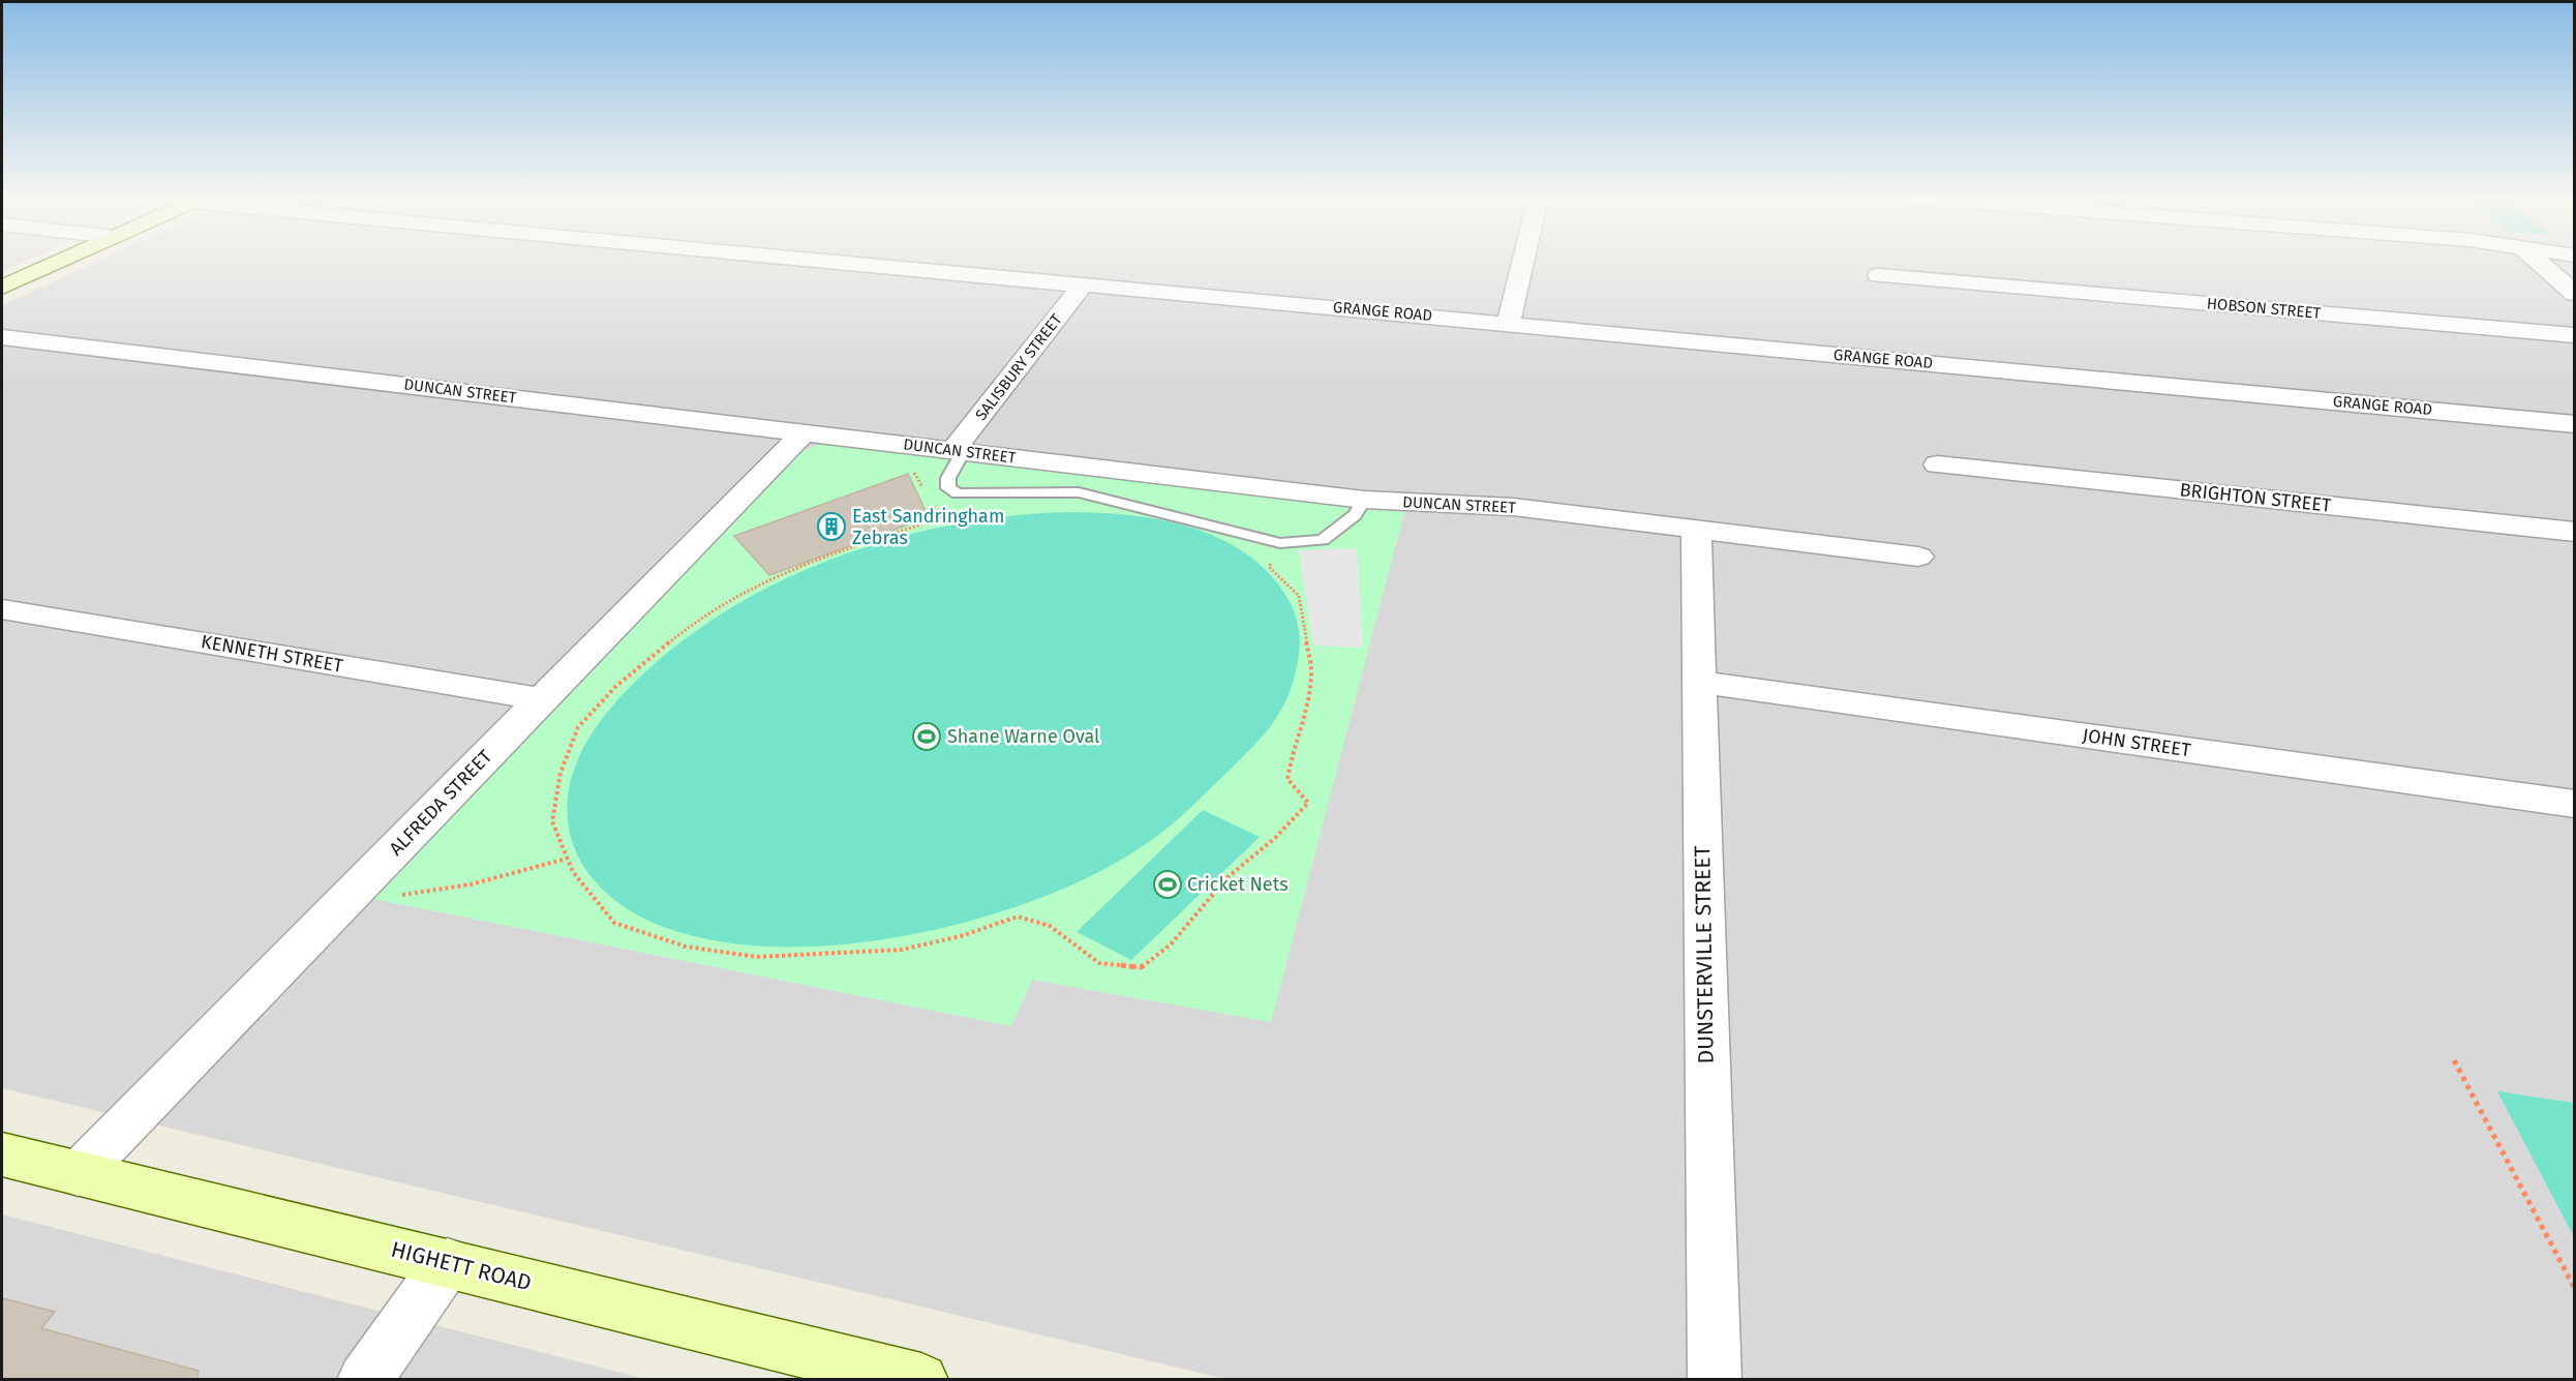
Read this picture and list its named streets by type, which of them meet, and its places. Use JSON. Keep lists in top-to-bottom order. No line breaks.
{"streets":{"street":["HOBSON STREET","GRANGE ROAD","SALISBURY STREET","DUNCAN STREET","BRIGHTON STREET","KENNETH STREET","JOHN STREET","ALFREDA STREET","DUNSTERVILLE STREET","HIGHETT ROAD"]},"crossings":[["GRANGE ROAD","SALISBURY STREET"],["SALISBURY STREET","DUNCAN STREET"],["DUNCAN STREET","ALFREDA STREET"],["DUNCAN STREET","DUNSTERVILLE STREET"],["KENNETH STREET","ALFREDA STREET"],["JOHN STREET","DUNSTERVILLE STREET"],["ALFREDA STREET","HIGHETT ROAD"]],"places":{"building":["East Sandringham Zebras"],"sports":["Shane Warne Oval","Cricket Nets"]}}
